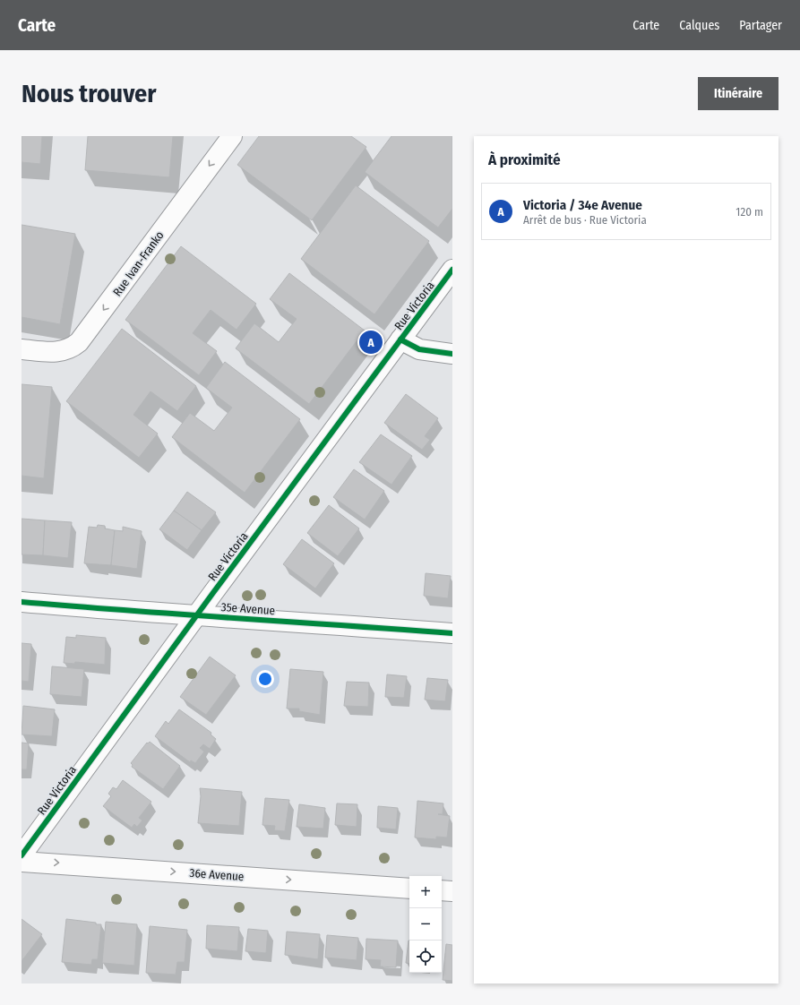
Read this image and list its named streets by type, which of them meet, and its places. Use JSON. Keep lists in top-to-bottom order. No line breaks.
{"streets":{"street":["Rue Ivan-Franko","Rue Victoria","35e Avenue","36e Avenue"]},"crossings":[["Rue Victoria","35e Avenue"]],"one_way":["Rue Ivan-Franko","36e Avenue"],"page":{"header":"Carte","nav":["Carte","Calques","Partager"],"buttons":"Itinéraire","title":"Nous trouver","heading":"À proximité","list":[{"mark":"A","name":"Victoria / 34e Avenue","note":"Arrêt de bus · Rue Victoria","value":"120 m"}],"pins":"A","map_buttons":["+","−"]}}
